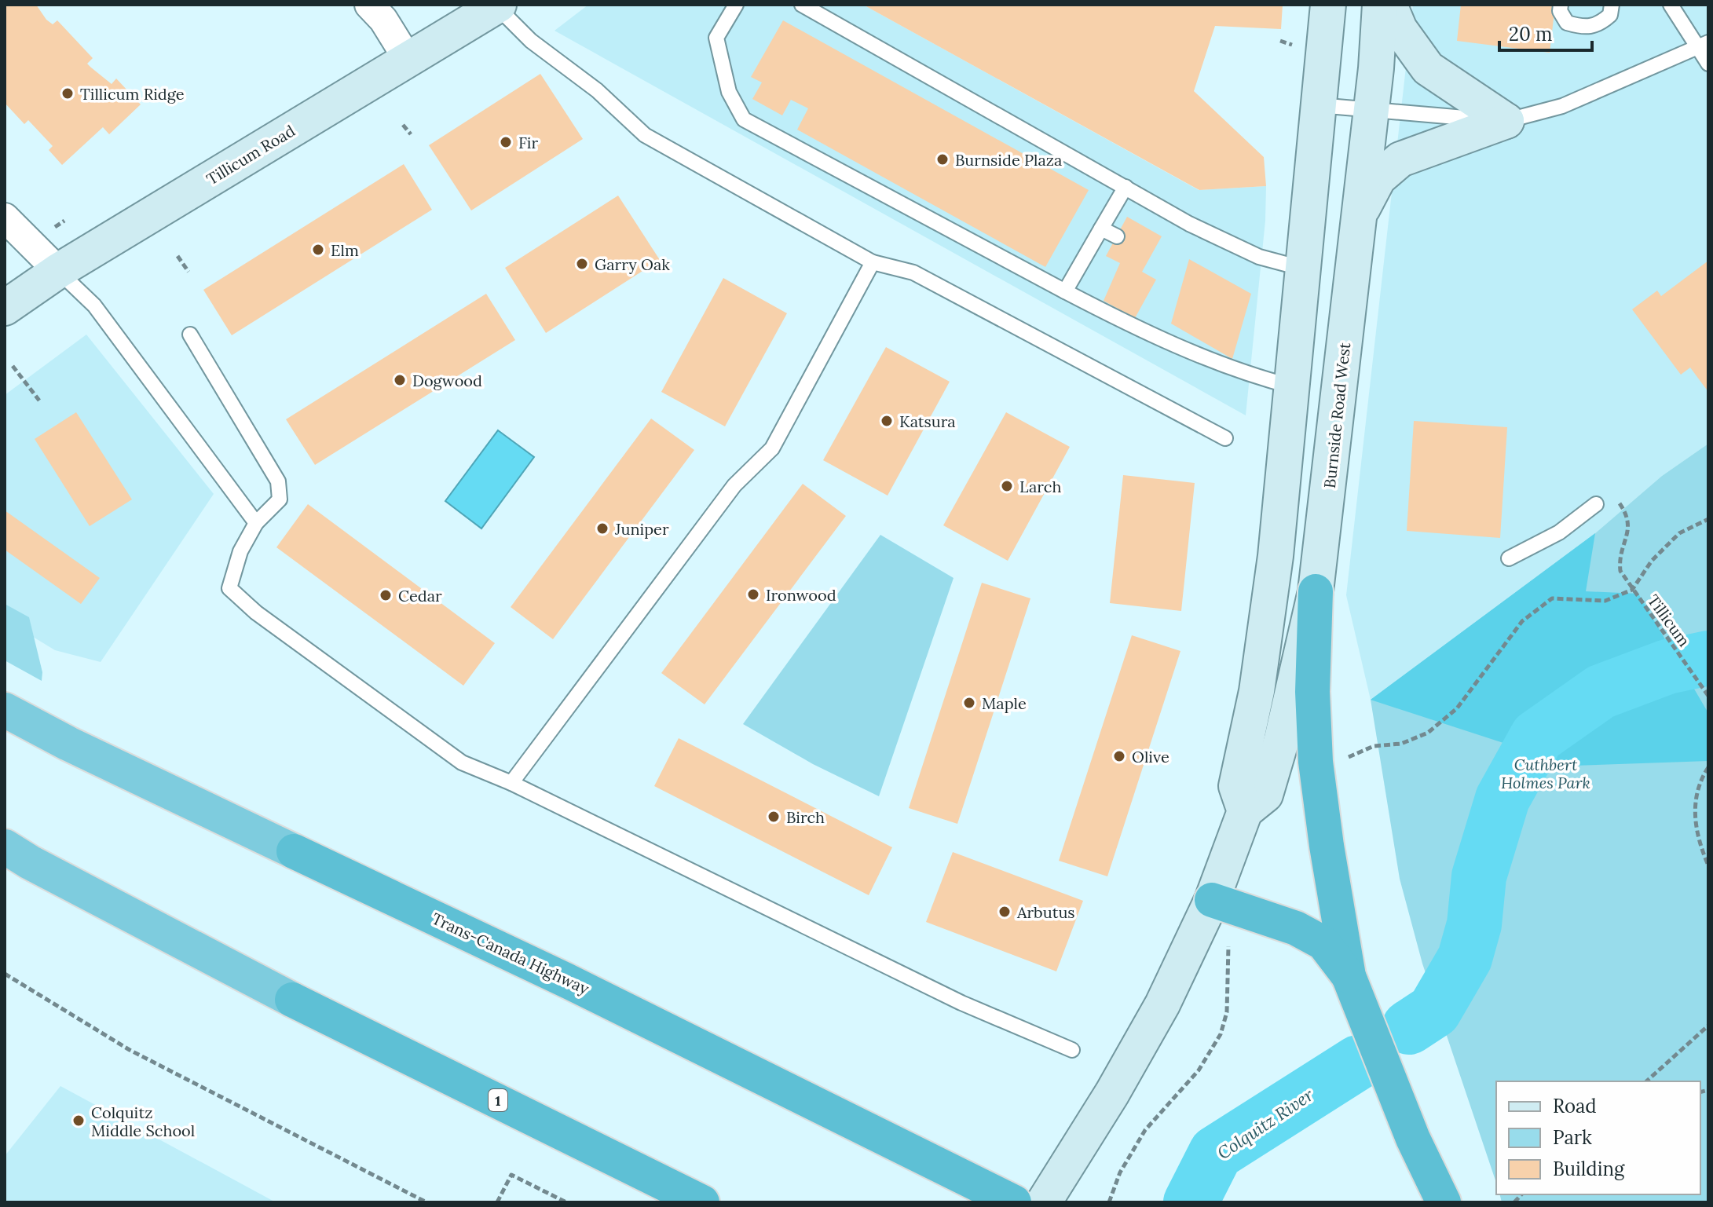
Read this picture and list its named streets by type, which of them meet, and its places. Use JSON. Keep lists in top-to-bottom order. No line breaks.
{"streets":{"highway":["Trans-Canada Highway","1"],"main road":["Tillicum Road","Burnside Road West"],"path":["Tillicum"]},"water":["Colquitz River"],"parks":["Cuthbert Holmes Park"],"places":["Tillicum Ridge","Fir","Burnside Plaza","Elm","Garry Oak","Dogwood","Katsura","Larch","Juniper","Ironwood","Cedar","Maple","Olive","Birch","Arbutus","Colquitz Middle School"],"legend":["Road","Park","Building"],"scale_bar":"20 m"}
